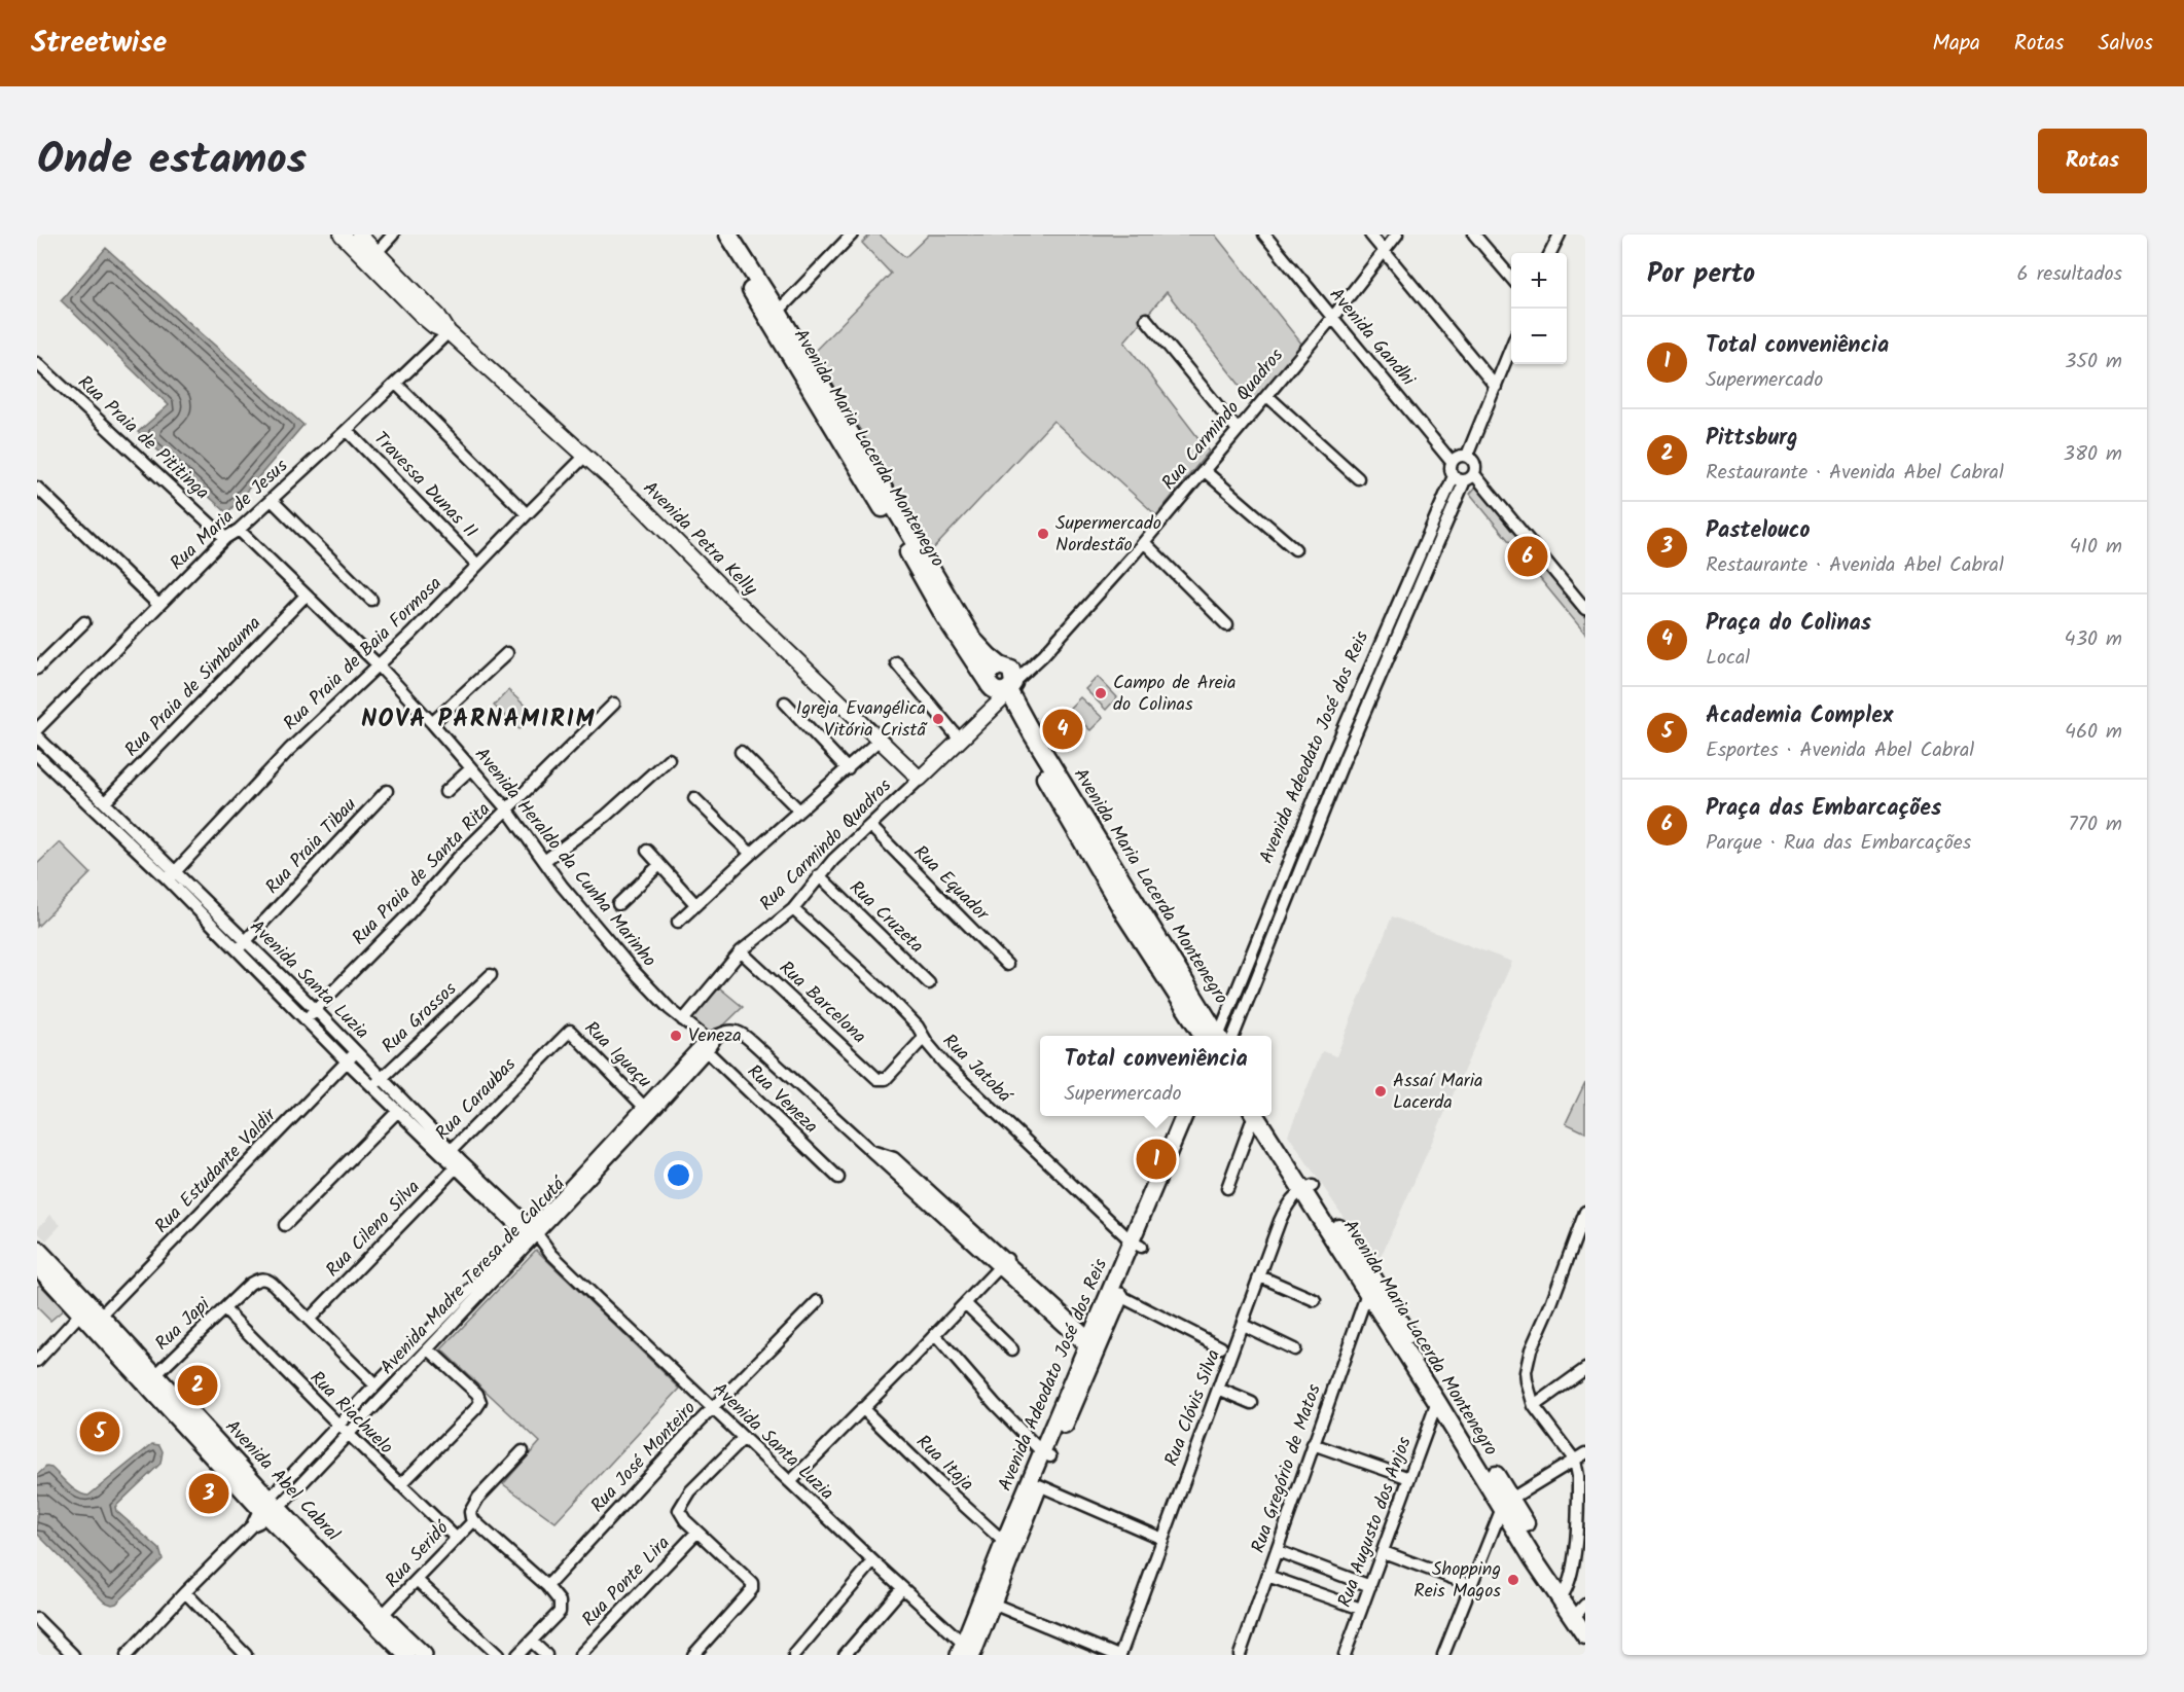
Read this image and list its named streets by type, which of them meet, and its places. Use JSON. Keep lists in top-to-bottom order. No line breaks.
{"streets":{"main road":["Avenida Maria Lacerda Montenegro","Avenida Adeodato José dos Reis","Avenida Abel Cabral"],"street":["Avenida Gandhi","Rua Carmindo Quadros","Rua Praia de Pititinga","Travessa Dunas II","Rua Maria de Jesus","Avenida Petra Kelly","Rua Praia de Baia Formosa","Rua Praia de Simbauma","Rua Praia Tibau","Avenida Heraldo da Cunha Marinho","Rua Praia de Santa Rita","Rua Equador","Rua Cruzeta","Avenida Santa Luzia","Rua Barcelona","Rua Grossos","Rua Iguaçu","Rua Jatobá","Rua Caraubas","Rua Veneza","Rua Estudante Valdir","Rua Cileno Silva","Avenida Madre Teresa de Calcutá","Rua Japi","Rua Clóvis Silva","Rua Riachuelo","Rua José Monteiro","Rua Itaja","Rua Gregório de Matos","Rua Augusto dos Anjos","Rua Seridó","Rua Ponte Lira"]},"crossings":[["Avenida Gandhi","Rua Carmindo Quadros"],["Avenida Gandhi","Avenida Adeodato José dos Reis"],["Rua Carmindo Quadros","Avenida Maria Lacerda Montenegro"],["Rua Carmindo Quadros","Avenida Petra Kelly"],["Rua Carmindo Quadros","Avenida Heraldo da Cunha Marinho"],["Rua Carmindo Quadros","Rua Equador"],["Rua Carmindo Quadros","Rua Cruzeta"],["Rua Carmindo Quadros","Rua Barcelona"],["Rua Carmindo Quadros","Rua Jatobá"],["Rua Praia de Pititinga","Rua Maria de Jesus"],["Avenida Maria Lacerda Montenegro","Rua Clóvis Silva"],["Avenida Maria Lacerda Montenegro","Rua Gregório de Matos"],["Avenida Maria Lacerda Montenegro","Rua Augusto dos Anjos"],["Travessa Dunas II","Rua Maria de Jesus"],["Travessa Dunas II","Rua Praia de Baia Formosa"],["Rua Maria de Jesus","Avenida Petra Kelly"],["Rua Maria de Jesus","Avenida Heraldo da Cunha Marinho"],["Avenida Petra Kelly","Rua Praia de Baia Formosa"],["Rua Praia de Baia Formosa","Avenida Heraldo da Cunha Marinho"],["Rua Praia de Baia Formosa","Avenida Santa Luzia"],["Rua Praia de Simbauma","Avenida Heraldo da Cunha Marinho"],["Rua Praia de Simbauma","Avenida Santa Luzia"],["Avenida Adeodato José dos Reis","Avenida Santa Luzia"],["Avenida Adeodato José dos Reis","Rua Jatobá"],["Avenida Adeodato José dos Reis","Rua Itaja"],["Rua Praia Tibau","Avenida Santa Luzia"],["Avenida Heraldo da Cunha Marinho","Rua Praia de Santa Rita"],["Avenida Heraldo da Cunha Marinho","Rua Veneza"],["Avenida Heraldo da Cunha Marinho","Avenida Madre Teresa de Calcutá"],["Rua Praia de Santa Rita","Avenida Santa Luzia"],["Avenida Santa Luzia","Rua Grossos"],["Avenida Santa Luzia","Rua Caraubas"],["Avenida Santa Luzia","Rua Estudante Valdir"],["Avenida Santa Luzia","Rua Cileno Silva"],["Avenida Santa Luzia","Avenida Madre Teresa de Calcutá"],["Avenida Santa Luzia","Rua José Monteiro"],["Rua Barcelona","Rua Jatobá"],["Rua Iguaçu","Rua Caraubas"],["Rua Iguaçu","Avenida Madre Teresa de Calcutá"],["Rua Veneza","Avenida Madre Teresa de Calcutá"],["Rua Estudante Valdir","Avenida Abel Cabral"],["Rua Cileno Silva","Rua Japi"],["Avenida Madre Teresa de Calcutá","Rua Riachuelo"],["Avenida Madre Teresa de Calcutá","Avenida Abel Cabral"],["Rua Japi","Rua Riachuelo"],["Rua Japi","Avenida Abel Cabral"],["Rua Riachuelo","Rua Seridó"],["Avenida Abel Cabral","Rua Seridó"]],"districts":["NOVA PARNAMIRIM"],"places":["Supermercado Nordestão","Campo de Areia do Colinas","Igreja Evangélica Vitória Cristã","Veneza","Assaí Maria Lacerda","Shopping Reis Magos"],"page":{"header":"Streetwise","nav":["Mapa","Rotas","Salvos"],"title":"Onde estamos","buttons":"Rotas","heading":["Por perto","6 resultados"],"map_buttons":["+","−"],"list":[{"mark":"1","name":"Total conveniência","note":"Supermercado","value":"350 m"},{"mark":"2","name":"Pittsburg","note":"Restaurante · Avenida Abel Cabral","value":"380 m"},{"mark":"3","name":"Pastelouco","note":"Restaurante · Avenida Abel Cabral","value":"410 m"},{"mark":"4","name":"Praça do Colinas","note":"Local","value":"430 m"},{"mark":"5","name":"Academia Complex","note":"Esportes · Avenida Abel Cabral","value":"460 m"},{"mark":"6","name":"Praça das Embarcações","note":"Parque · Rua das Embarcações","value":"770 m"}],"pins":["6","4","1","2","5","3"],"popup":["Total conveniência","Supermercado"]}}
